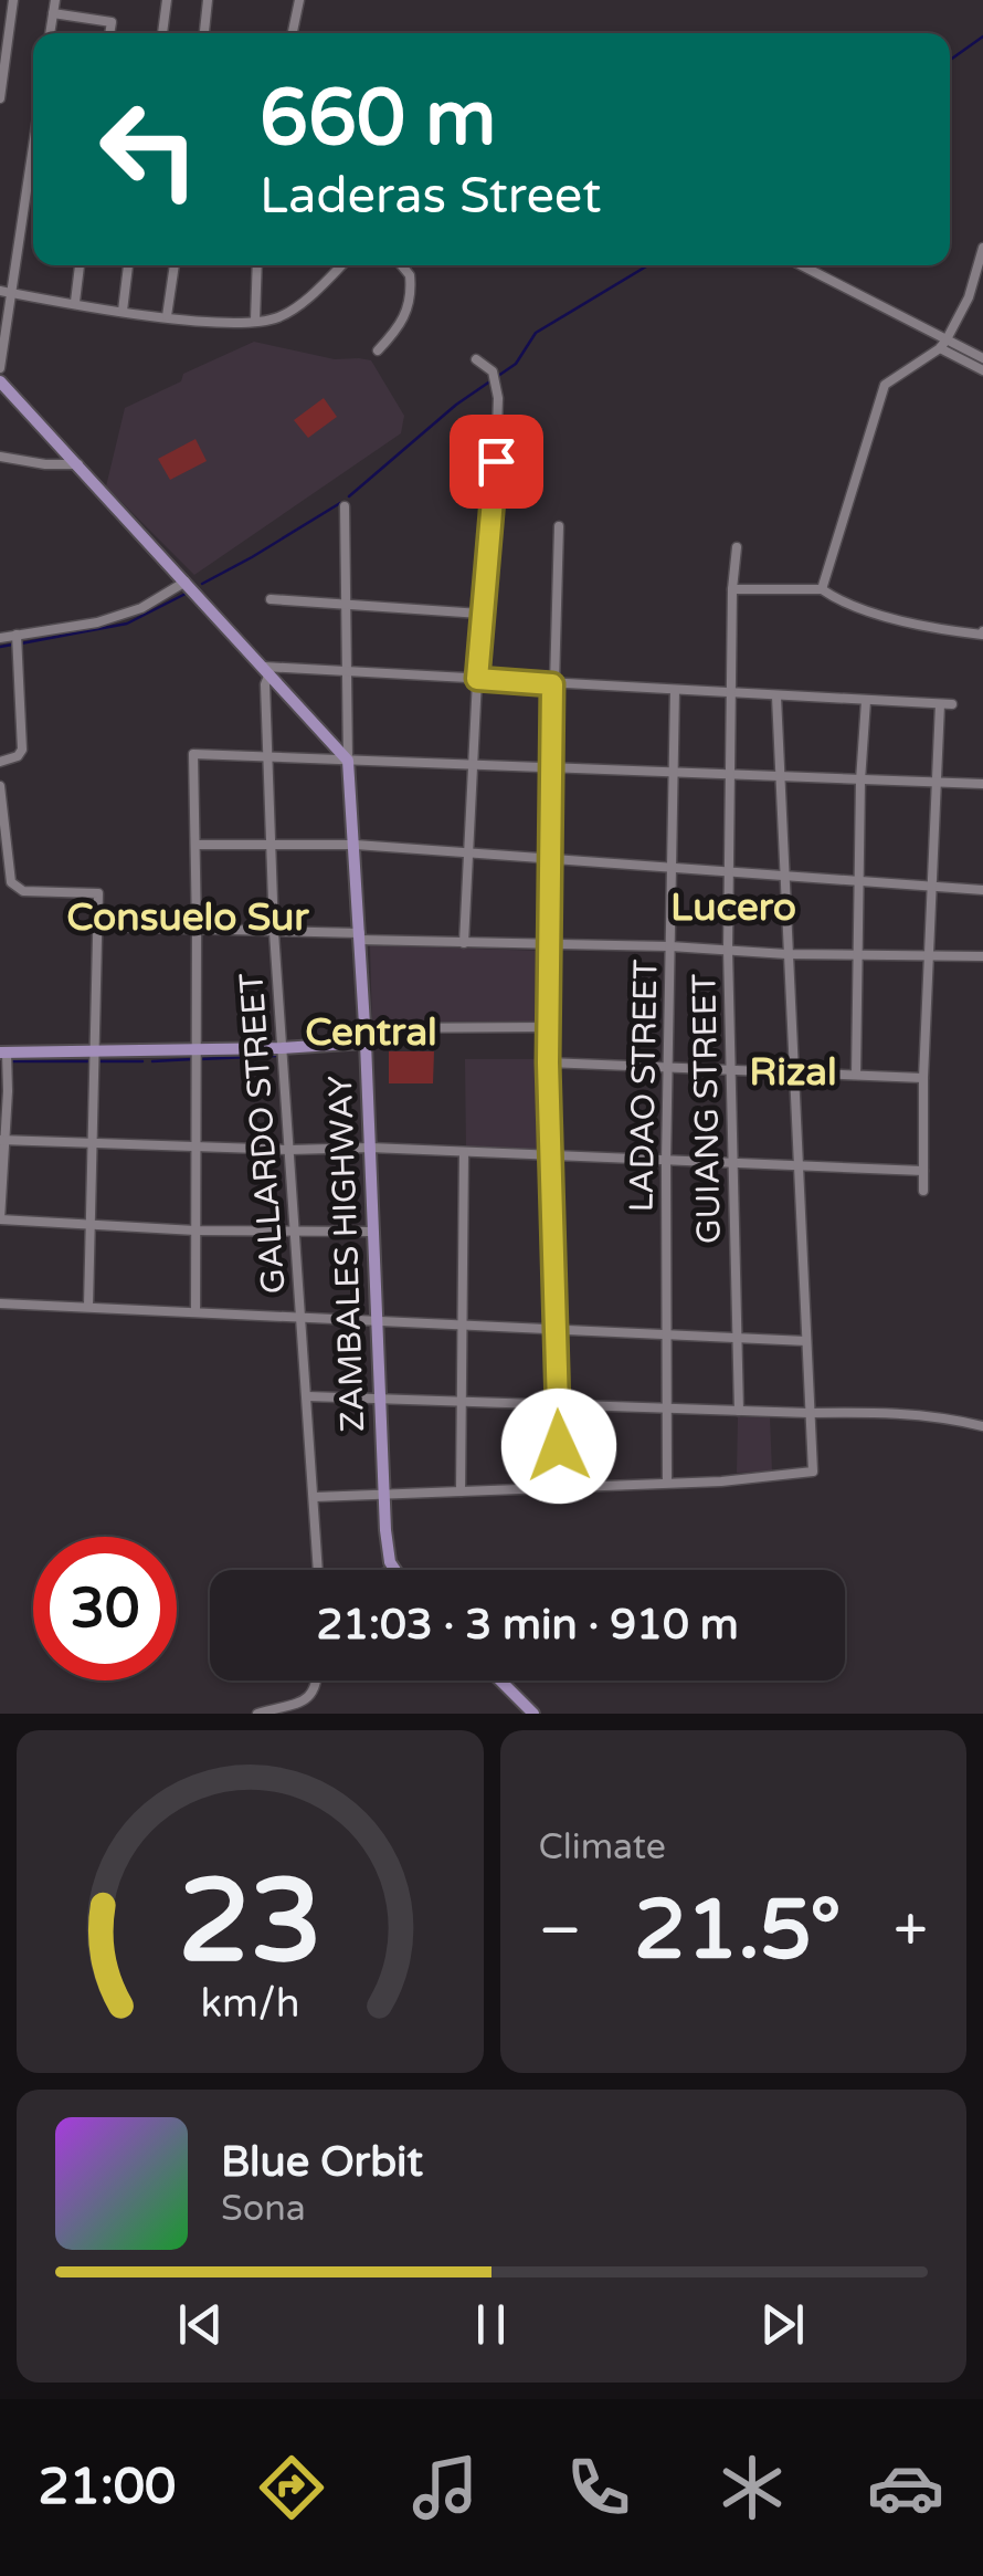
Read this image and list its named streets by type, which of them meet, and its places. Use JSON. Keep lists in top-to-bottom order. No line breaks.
{"streets":{"main road":["ZAMBALES HIGHWAY"],"street":["LADAO STREET","GUIANG STREET","GALLARDO STREET"]},"districts":["Lucero","Consuelo Sur","Central","Rizal"],"page":{"turn":["660 m","Laderas Street"],"limit":"30","trip":"21:03 · 3 min · 910 m","tile":"Climate","heat":["−","21.5°","+"],"song":["Blue Orbit","Sona"],"tabs":"21:00","gauge":["23","km/h"]}}
